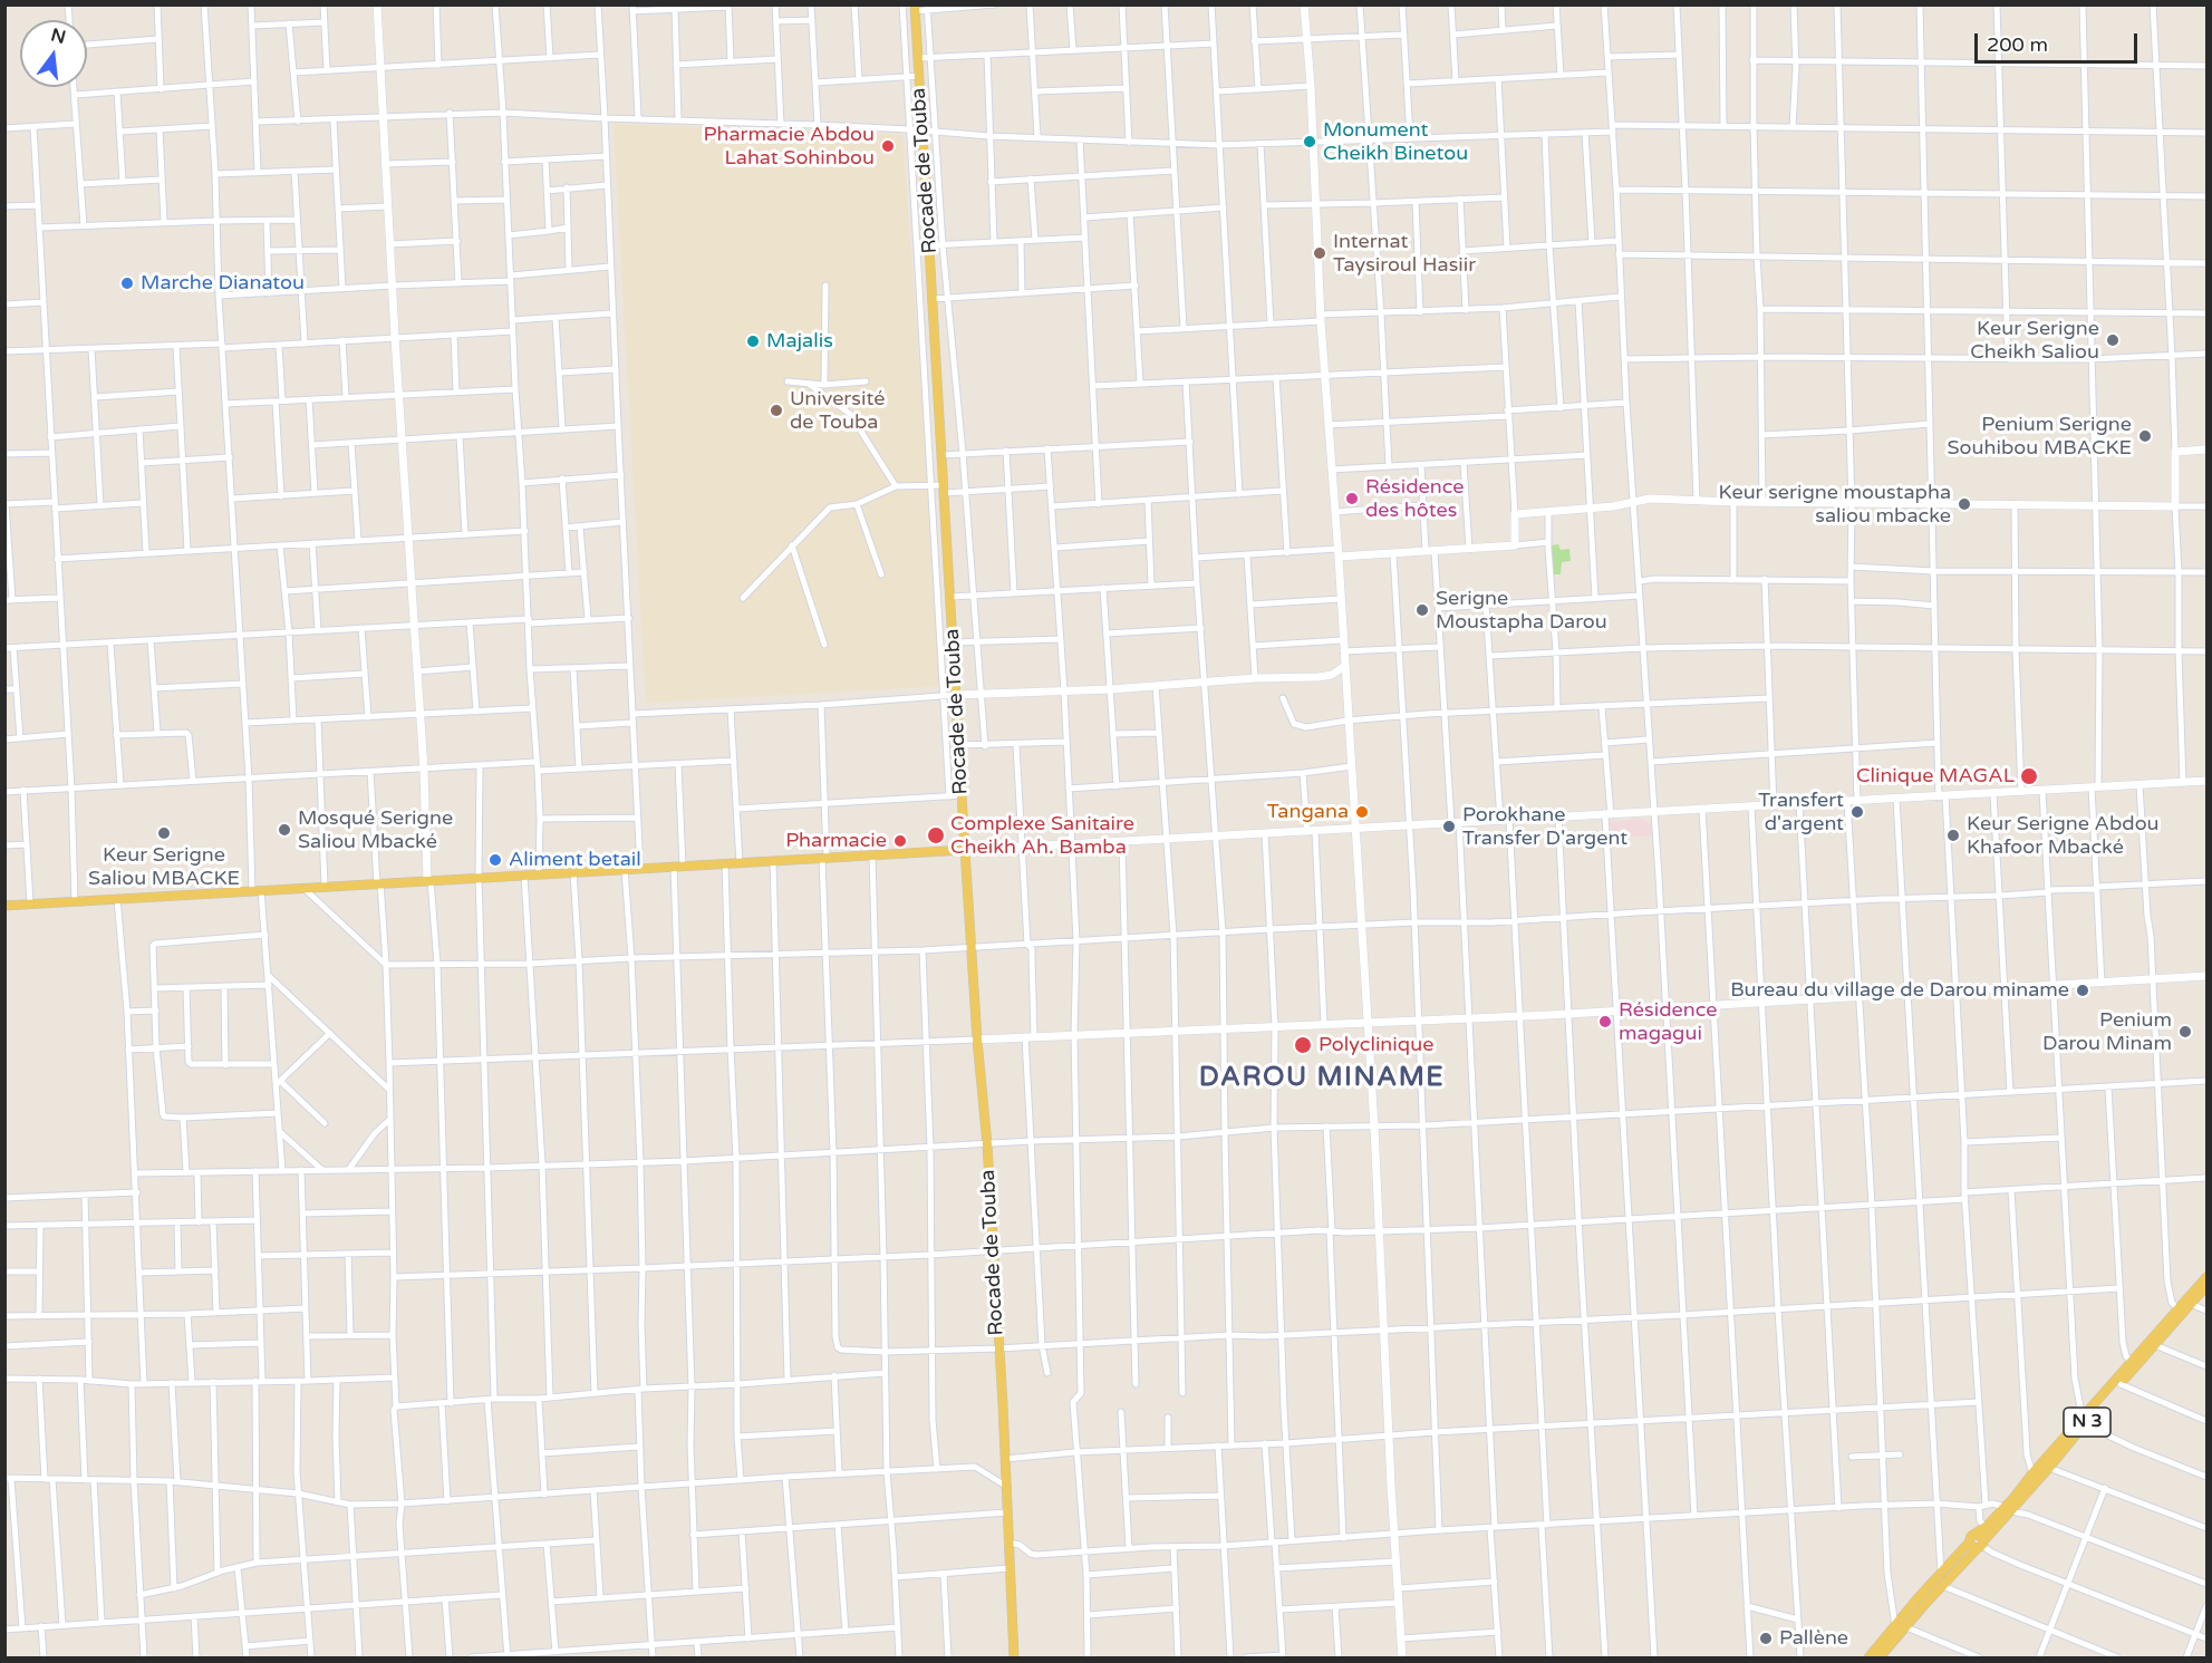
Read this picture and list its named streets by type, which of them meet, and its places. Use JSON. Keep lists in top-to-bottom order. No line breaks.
{"streets":{"main road":["Rocade de Touba","N 3"]},"districts":["DAROU MINAME"],"places":["Monument Cheikh Binetou","Pharmacie Abdou Lahat Sohinbou","Internat Taysiroul Hasiir","Marche Dianatou","Keur Serigne Cheikh Saliou","Majalis","Université de Touba","Penium Serigne Souhibou MBACKE","Résidence des hôtes","Keur serigne moustapha saliou mbacke","Serigne Moustapha Darou","Clinique MAGAL","Tangana","Transfert d'argent","Porokhane Transfer D'argent","Mosqué Serigne Saliou Mbacké","Keur Serigne Saliou MBACKE","Complexe Sanitaire Cheikh Ah. Bamba","Keur Serigne Abdou Khafoor Mbacké","Pharmacie","Aliment betail","Bureau du village de Darou miname","Résidence magagui","Penium Darou Minam","Polyclinique","Pallène"],"scale_bar":"200 m","north":"top"}
